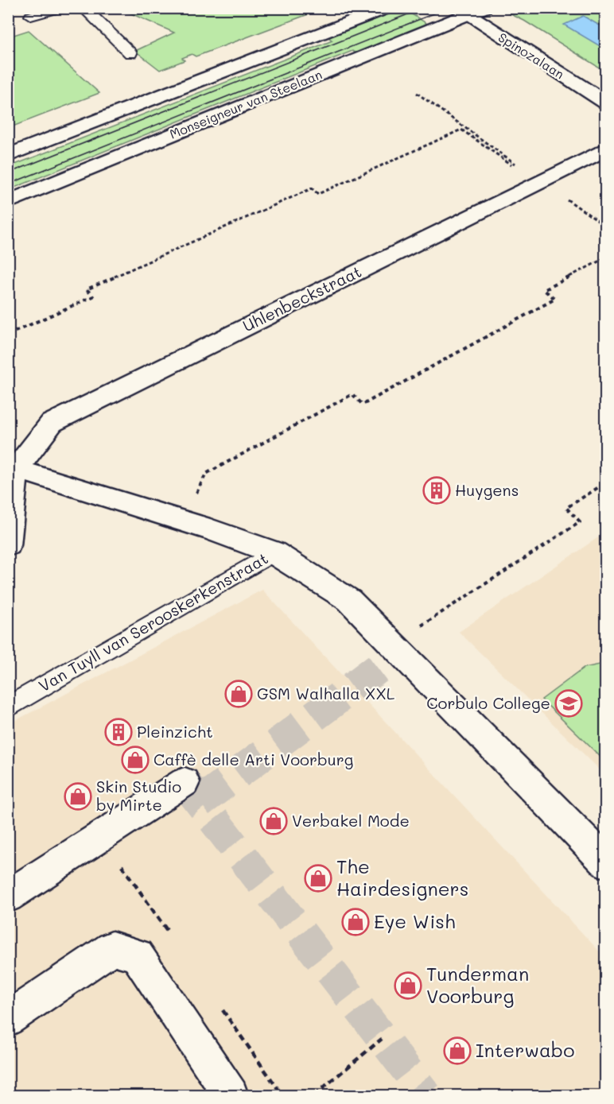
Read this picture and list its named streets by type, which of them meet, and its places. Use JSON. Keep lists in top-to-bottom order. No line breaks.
{"streets":{"street":["Spinozalaan","Monseigneur van Steelaan","Uhlenbeckstraat","Van Tuyll van Serooskerkenstraat"]},"crossings":[["Spinozalaan","Monseigneur van Steelaan"],["Uhlenbeckstraat","Van Tuyll van Serooskerkenstraat"]],"places":{"building":["Huygens","Pleinzicht"],"shop":["GSM Walhalla XXL","Caffè delle Arti Voorburg","Skin Studio by Mirte","Verbakel Mode","The Hairdesigners","Eye Wish","Tunderman Voorburg","Interwabo"],"school or university":["Corbulo College"]}}
